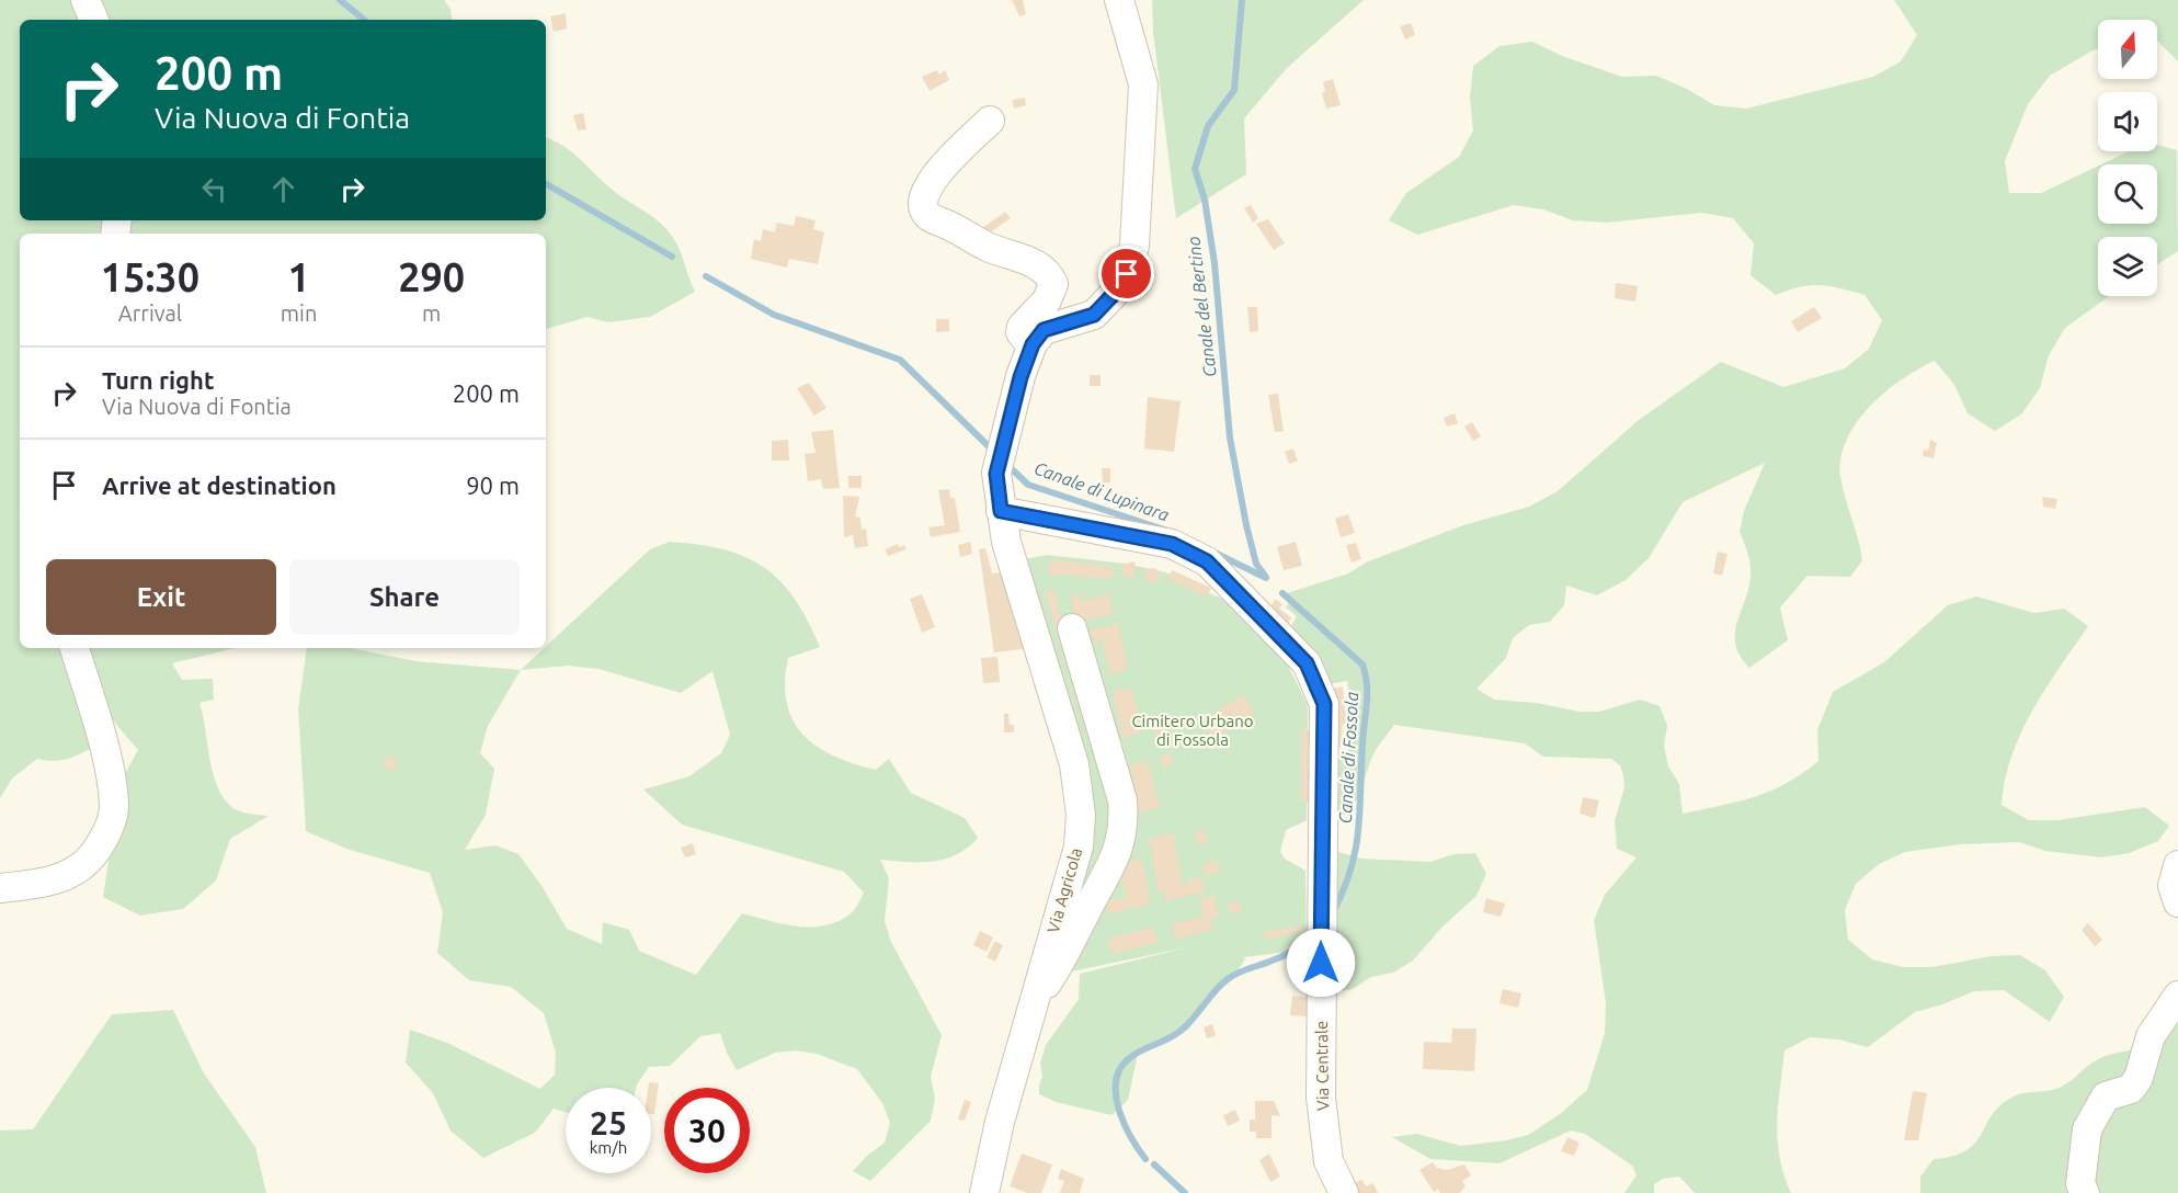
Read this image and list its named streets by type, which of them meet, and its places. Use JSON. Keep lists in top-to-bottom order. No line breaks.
{"streets":{"street":["Via Agricola","Via Centrale"]},"crossings":[["Via Agricola","Via Centrale"]],"water":["Canale del Bertino","Canale di Lupinara","Canale di Fossola"],"parks":["Cimitero Urbano di Fossola"],"north":"top","page":{"turn":["200 m","Via Nuova di Fontia"],"eta":["15:30","Arrival","1","min","290","m"],"list":[{"name":"Turn right","note":"Via Nuova di Fontia","value":"200 m"},{"name":"Arrive at destination","value":"90 m"}],"buttons":["Exit","Share"],"speed":"25 km/h","limit":"30"}}
